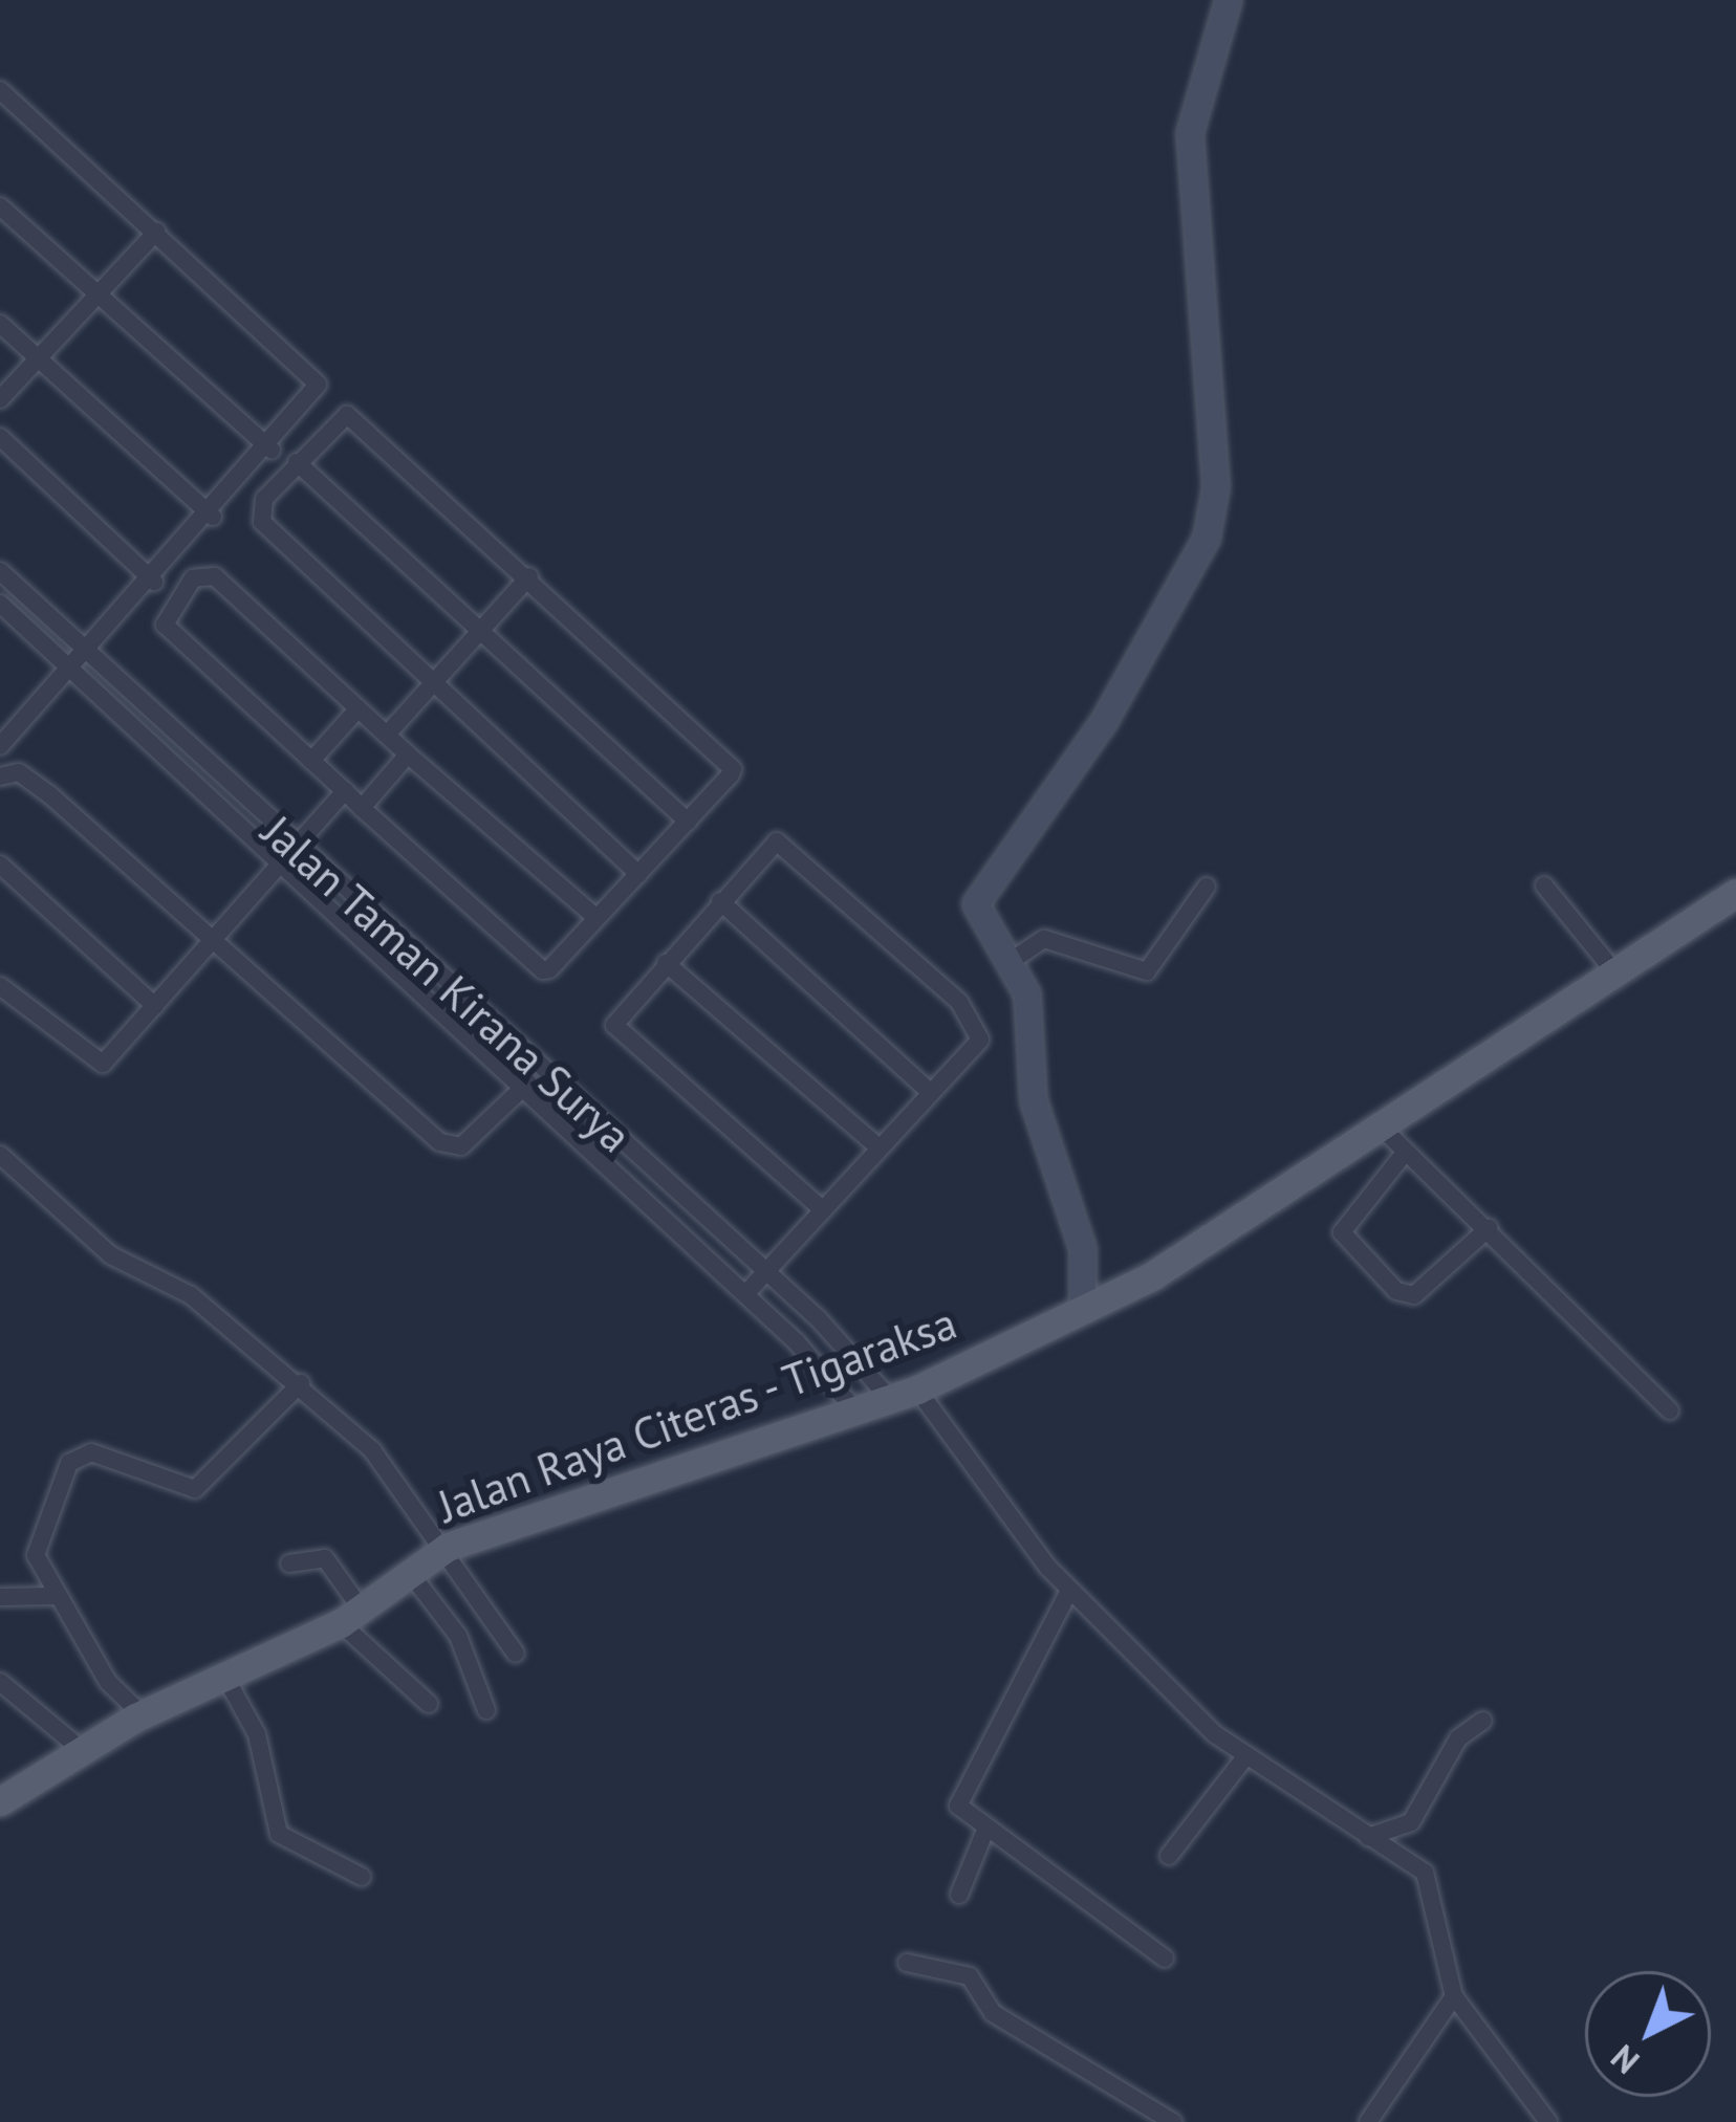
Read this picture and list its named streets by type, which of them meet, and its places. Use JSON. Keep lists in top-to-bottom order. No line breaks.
{"streets":{"main road":["Jalan Raya Citeras - Tigaraksa"],"street":["Jalan Taman Kirana Surya"]},"crossings":[["Jalan Taman Kirana Surya","Jalan Raya Citeras - Tigaraksa"]],"north":"bottom left"}
